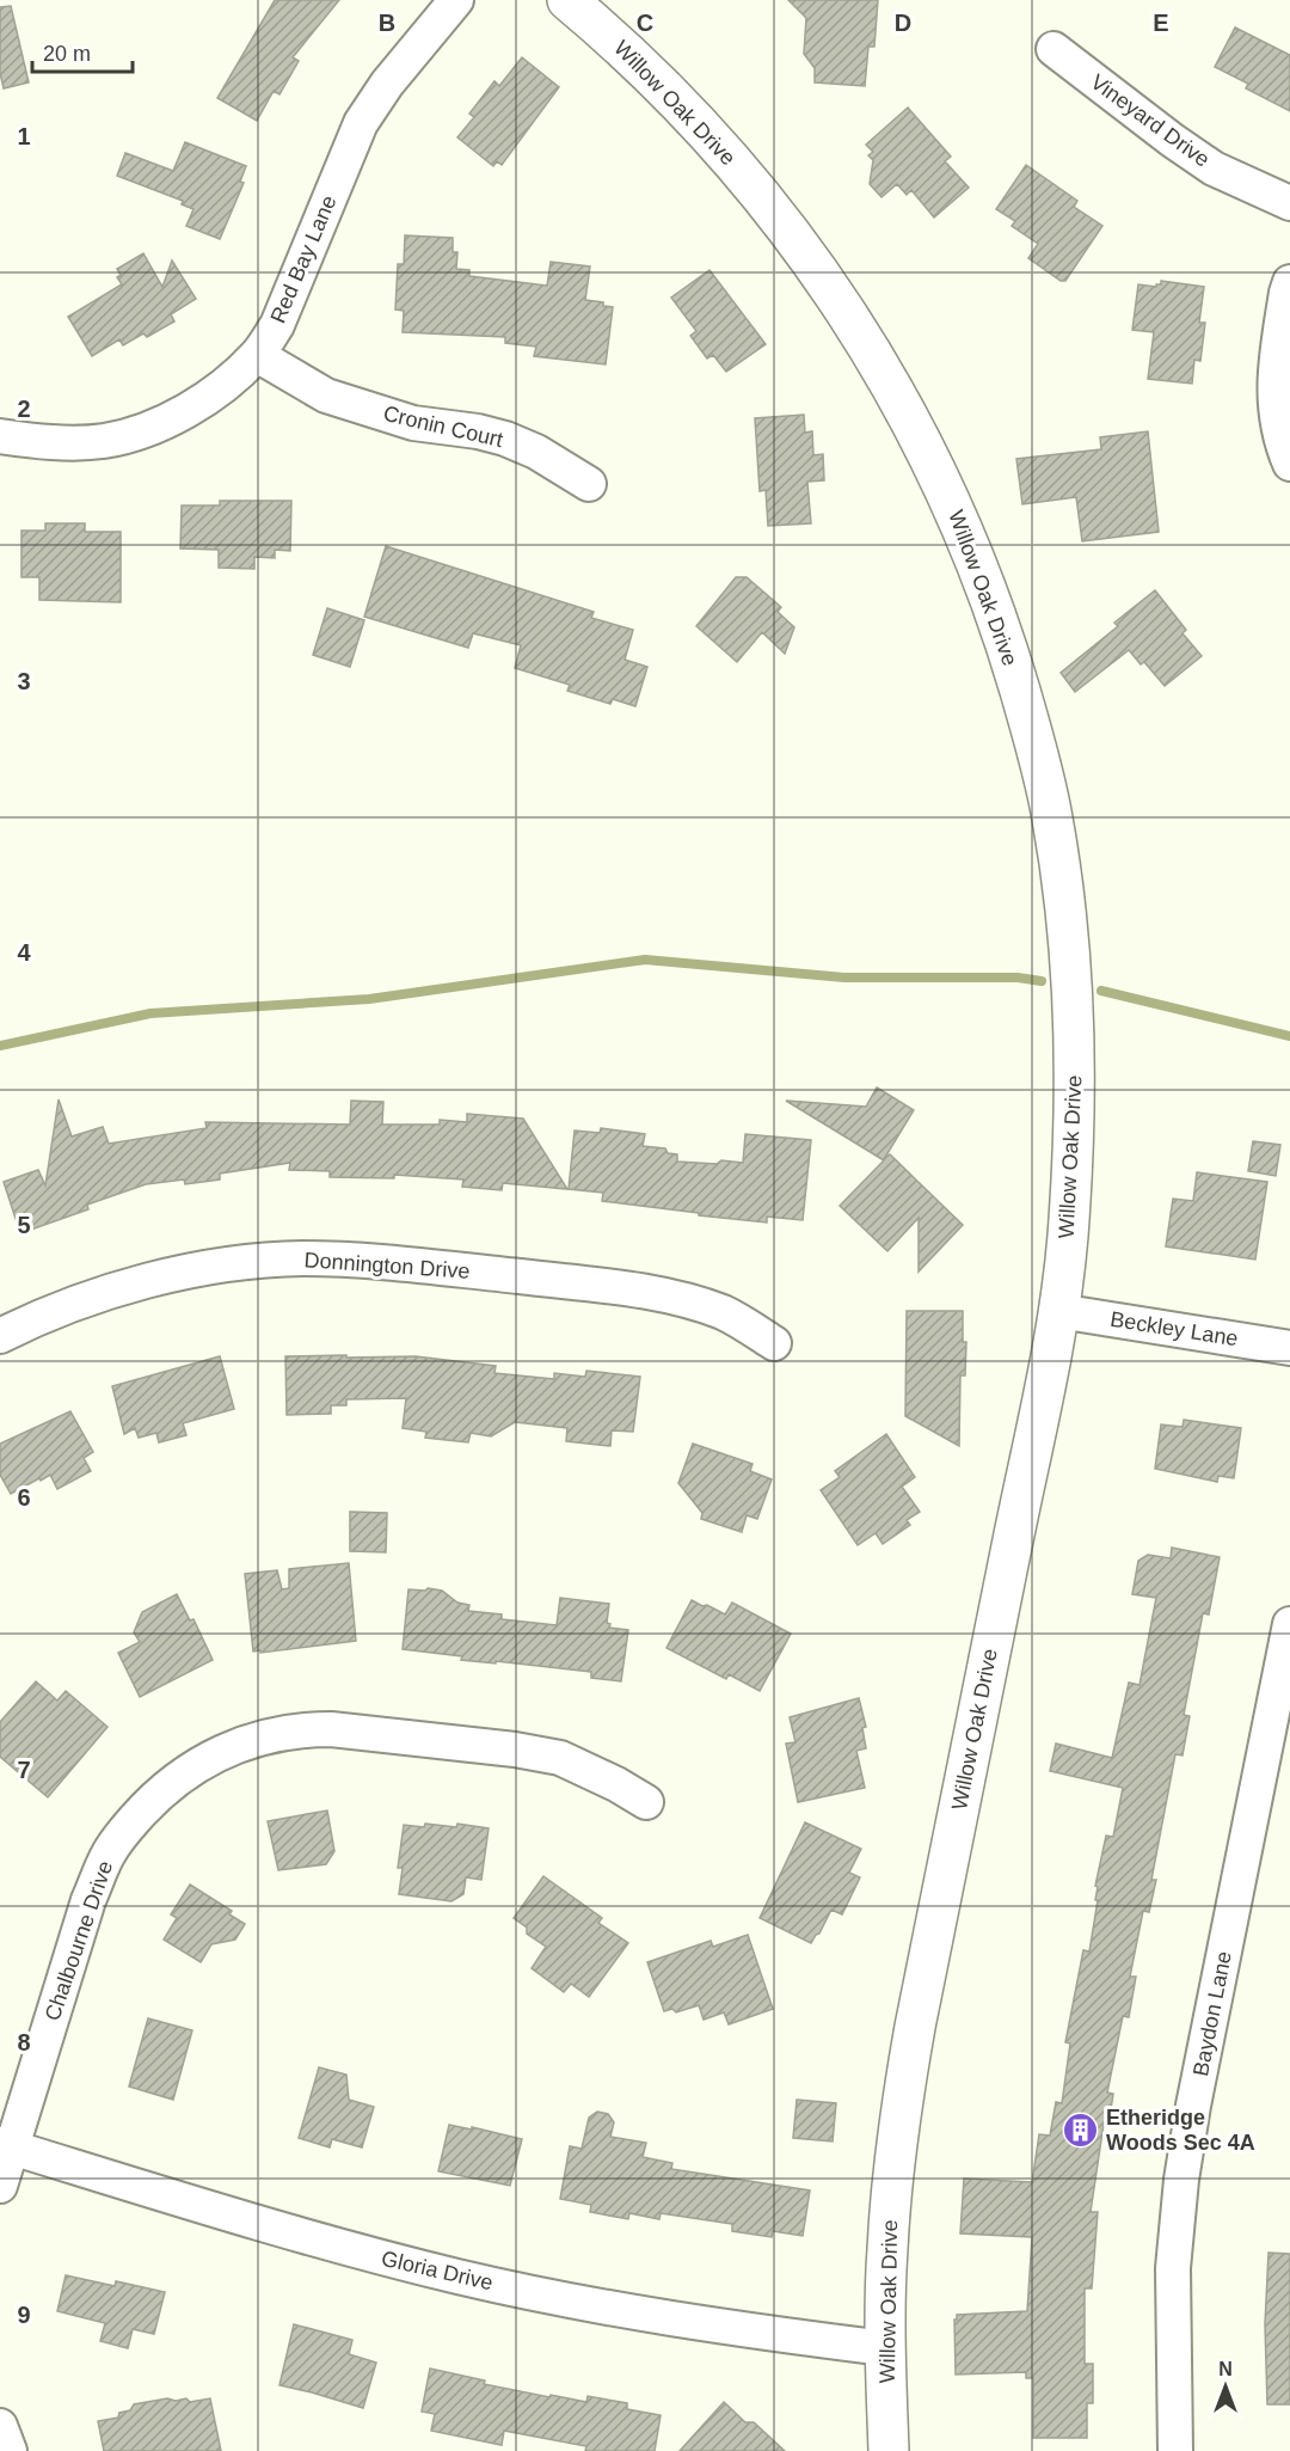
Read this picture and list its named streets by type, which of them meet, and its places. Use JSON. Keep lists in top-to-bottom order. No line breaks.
{"streets":{"street":["Willow Oak Drive","Vineyard Drive","Red Bay Lane","Cronin Court","Donnington Drive","Beckley Lane","Chalbourne Drive","Baydon Lane","Gloria Drive"]},"crossings":[["Willow Oak Drive","Beckley Lane"],["Willow Oak Drive","Gloria Drive"],["Red Bay Lane","Cronin Court"],["Chalbourne Drive","Gloria Drive"]],"places":{"building":["Etheridge Woods Sec 4A"]},"scale_bar":"20 m","north":"top","grid":{"columns":["B","C","D","E"],"rows":["1","2","3","4","5","6","7","8","9"]}}
